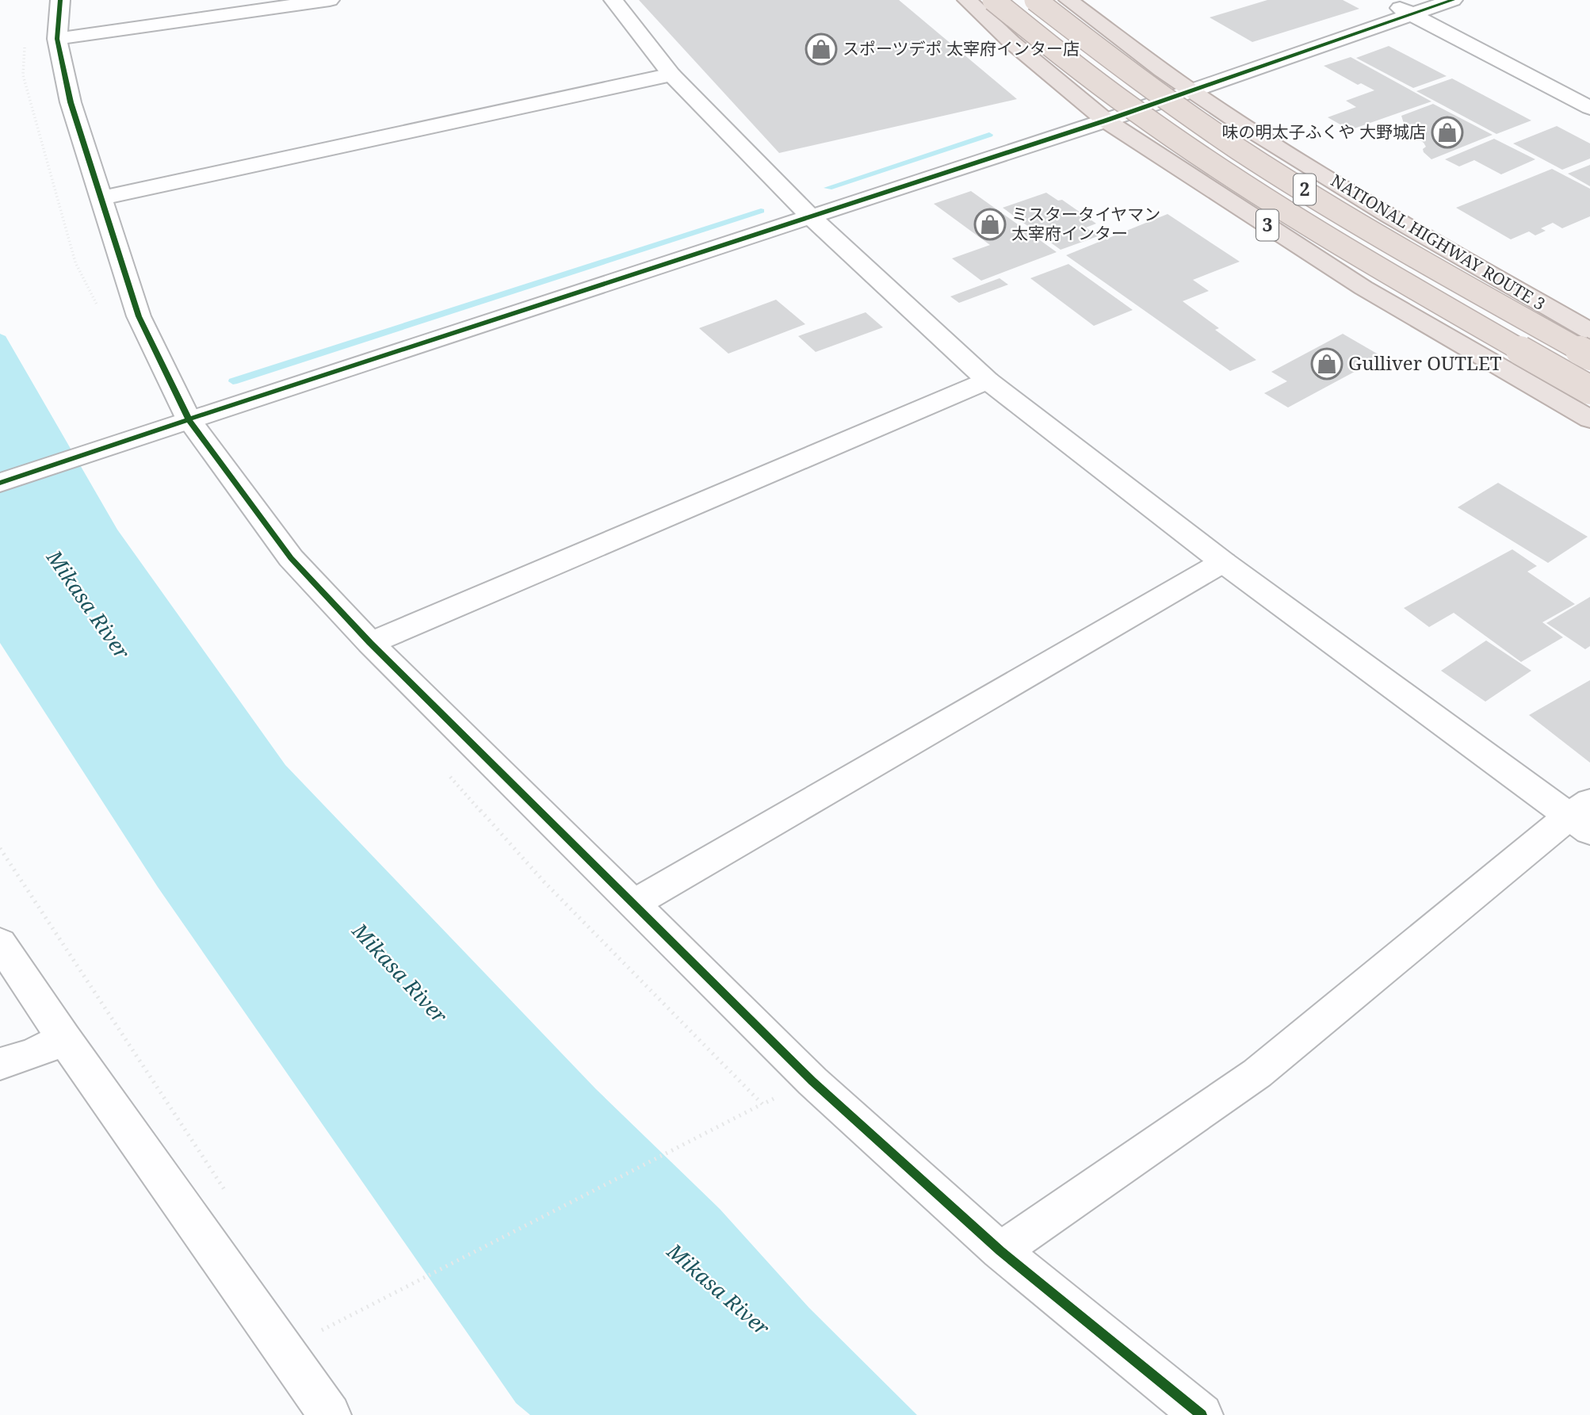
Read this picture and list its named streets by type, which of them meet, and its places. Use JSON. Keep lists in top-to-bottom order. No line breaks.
{"streets":{"highway":["2","3","NATIONAL HIGHWAY ROUTE 3"]},"water":["Mikasa River"],"places":{"shop":["スポーツデポ 太宰府インター店","味の明太子ふくや 大野城店","ミスタータイヤマン 太宰府インター","Gulliver OUTLET"]}}
